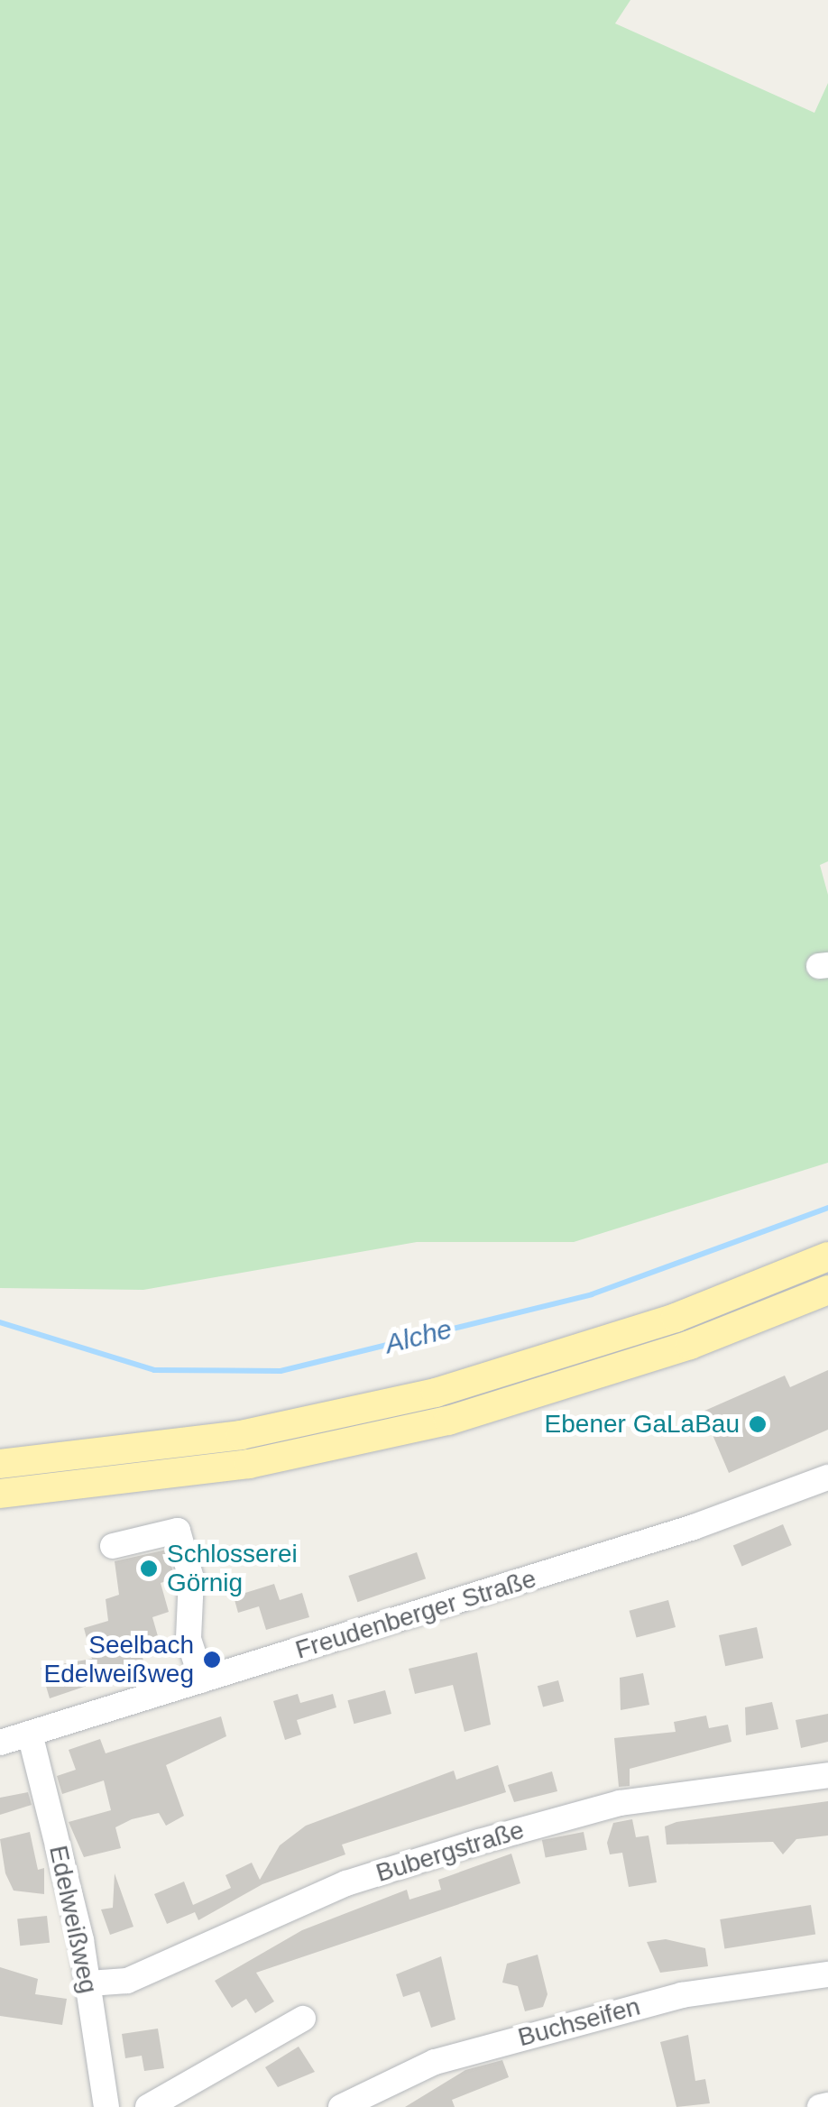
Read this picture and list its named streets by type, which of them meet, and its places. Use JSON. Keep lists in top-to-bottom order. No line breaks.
{"streets":{"street":["Freudenberger Straße","Bubergstraße","Edelweißweg","Buchseifen"]},"crossings":[["Freudenberger Straße","Edelweißweg"],["Bubergstraße","Edelweißweg"]],"water":["Alche"],"places":["Ebener GaLaBau","Schlosserei Görnig","Seelbach Edelweißweg"]}
